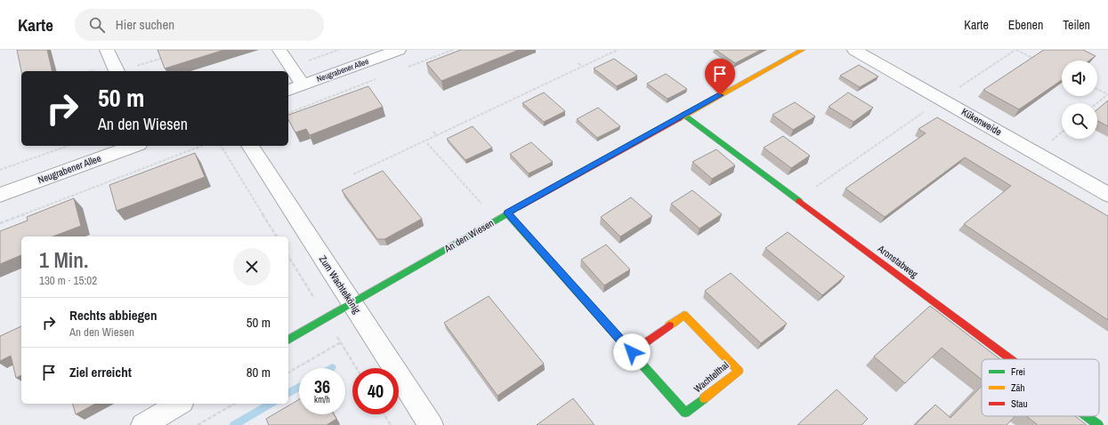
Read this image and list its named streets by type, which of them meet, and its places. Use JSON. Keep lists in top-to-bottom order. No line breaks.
{"streets":{"street":["Neugrabener Allee","Kükenweide","An den Wiesen","Aronstabweg","Zum Wachtelkönig","Wachtelthal"]},"crossings":[["An den Wiesen","Aronstabweg"],["An den Wiesen","Zum Wachtelkönig"],["An den Wiesen","Wachtelthal"]],"legend":["Frei","Zäh","Stau"],"page":{"header":"Karte","search":"Hier suchen","nav":["Karte","Ebenen","Teilen"],"turn":["50 m","An den Wiesen"],"heading":["1 Min.","130 m · 15:02"],"list":[{"name":"Rechts abbiegen","note":"An den Wiesen","value":"50 m"},{"name":"Ziel erreicht","value":"80 m"}],"speed":"36 km/h","limit":"40"}}
